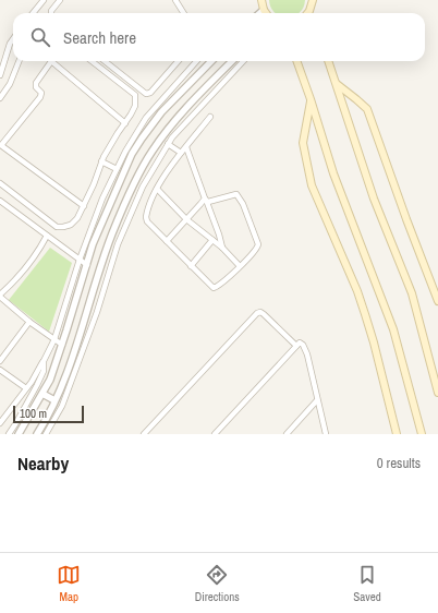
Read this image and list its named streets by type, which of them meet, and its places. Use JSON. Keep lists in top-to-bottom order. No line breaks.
{"scale_bar":"100 m","page":{"search":"Search here","scale":"100 m","heading":["Nearby","0 results"],"nav":["Map","Directions","Saved"]}}
